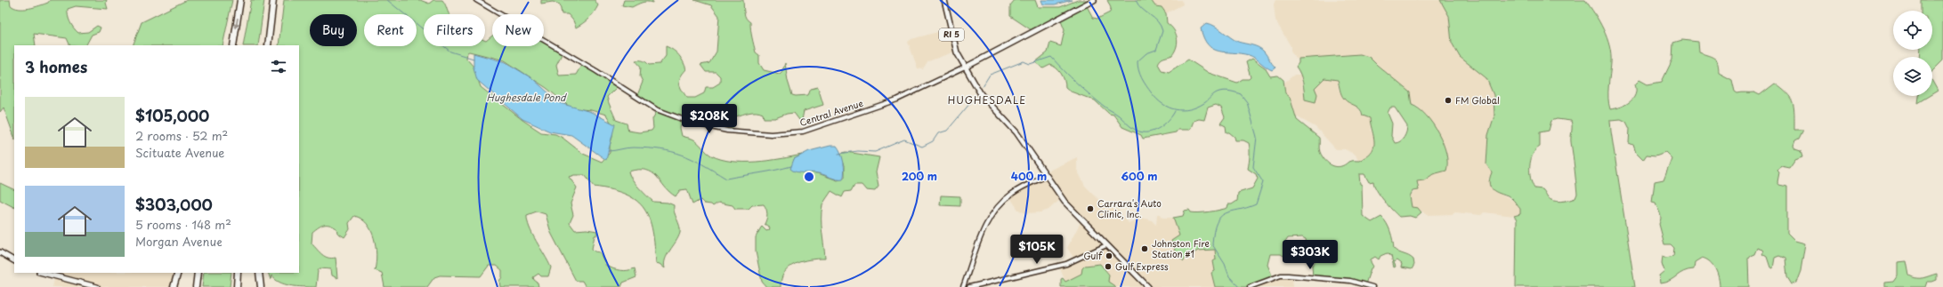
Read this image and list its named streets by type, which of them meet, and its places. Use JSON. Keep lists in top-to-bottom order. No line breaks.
{"streets":{"main road":["RI 5","Central Avenue"]},"crossings":[["RI 5","Central Avenue"]],"districts":["HUGHESDALE"],"water":["Hughesdale Pond"],"places":["FM Global","Carrara's Auto Clinic, Inc.","Johnston Fire Station #1","Gulf","Gulf Express"],"page":{"chip":["Buy","Rent","Filters","New"],"heading":"3 homes","list":[{"name":"$105,000","note":"2 rooms · 52 m² · Scituate Avenue"},{"name":"$303,000","note":"5 rooms · 148 m² · Morgan Avenue"}],"price":["$208K","$105K","$303K"]},"rings":["200 m","400 m","600 m"]}
